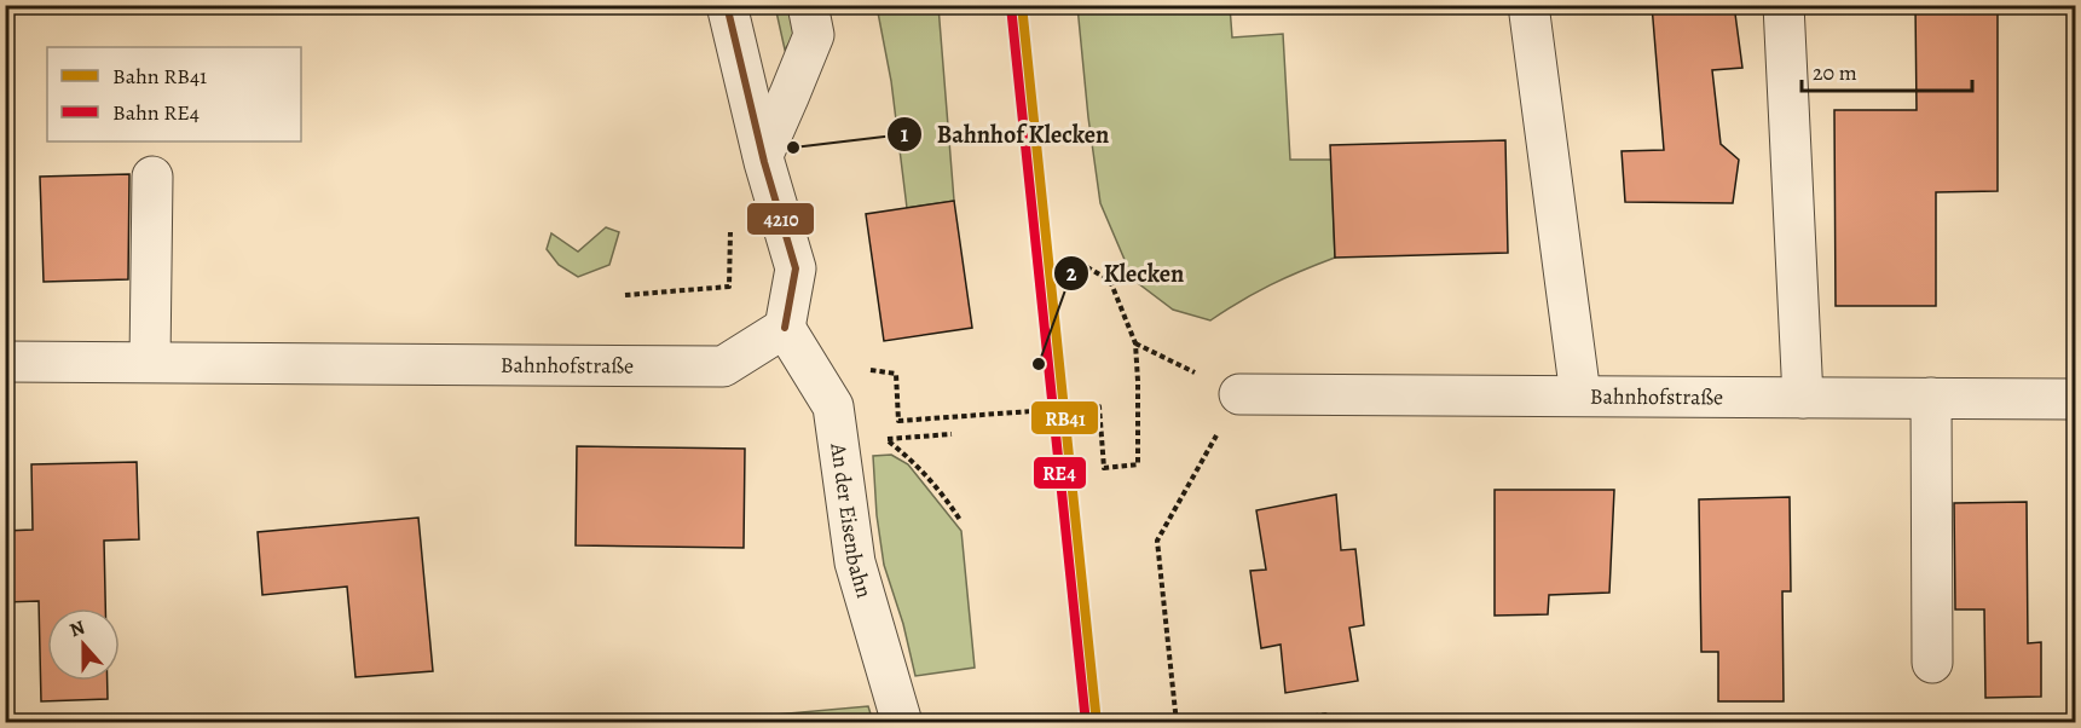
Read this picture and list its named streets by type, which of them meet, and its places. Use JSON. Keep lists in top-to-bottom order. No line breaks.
{"streets":{"street":["Bahnhofstraße","An der Eisenbahn"]},"crossings":[["Bahnhofstraße","An der Eisenbahn"]],"places":["Bahnhof Klecken","Klecken"],"lines":["rail line RB41","transit line 4210","rail line RE4"],"legend":["Bahn RB41","Bahn RE4"],"scale_bar":"20 m","north":"top"}
